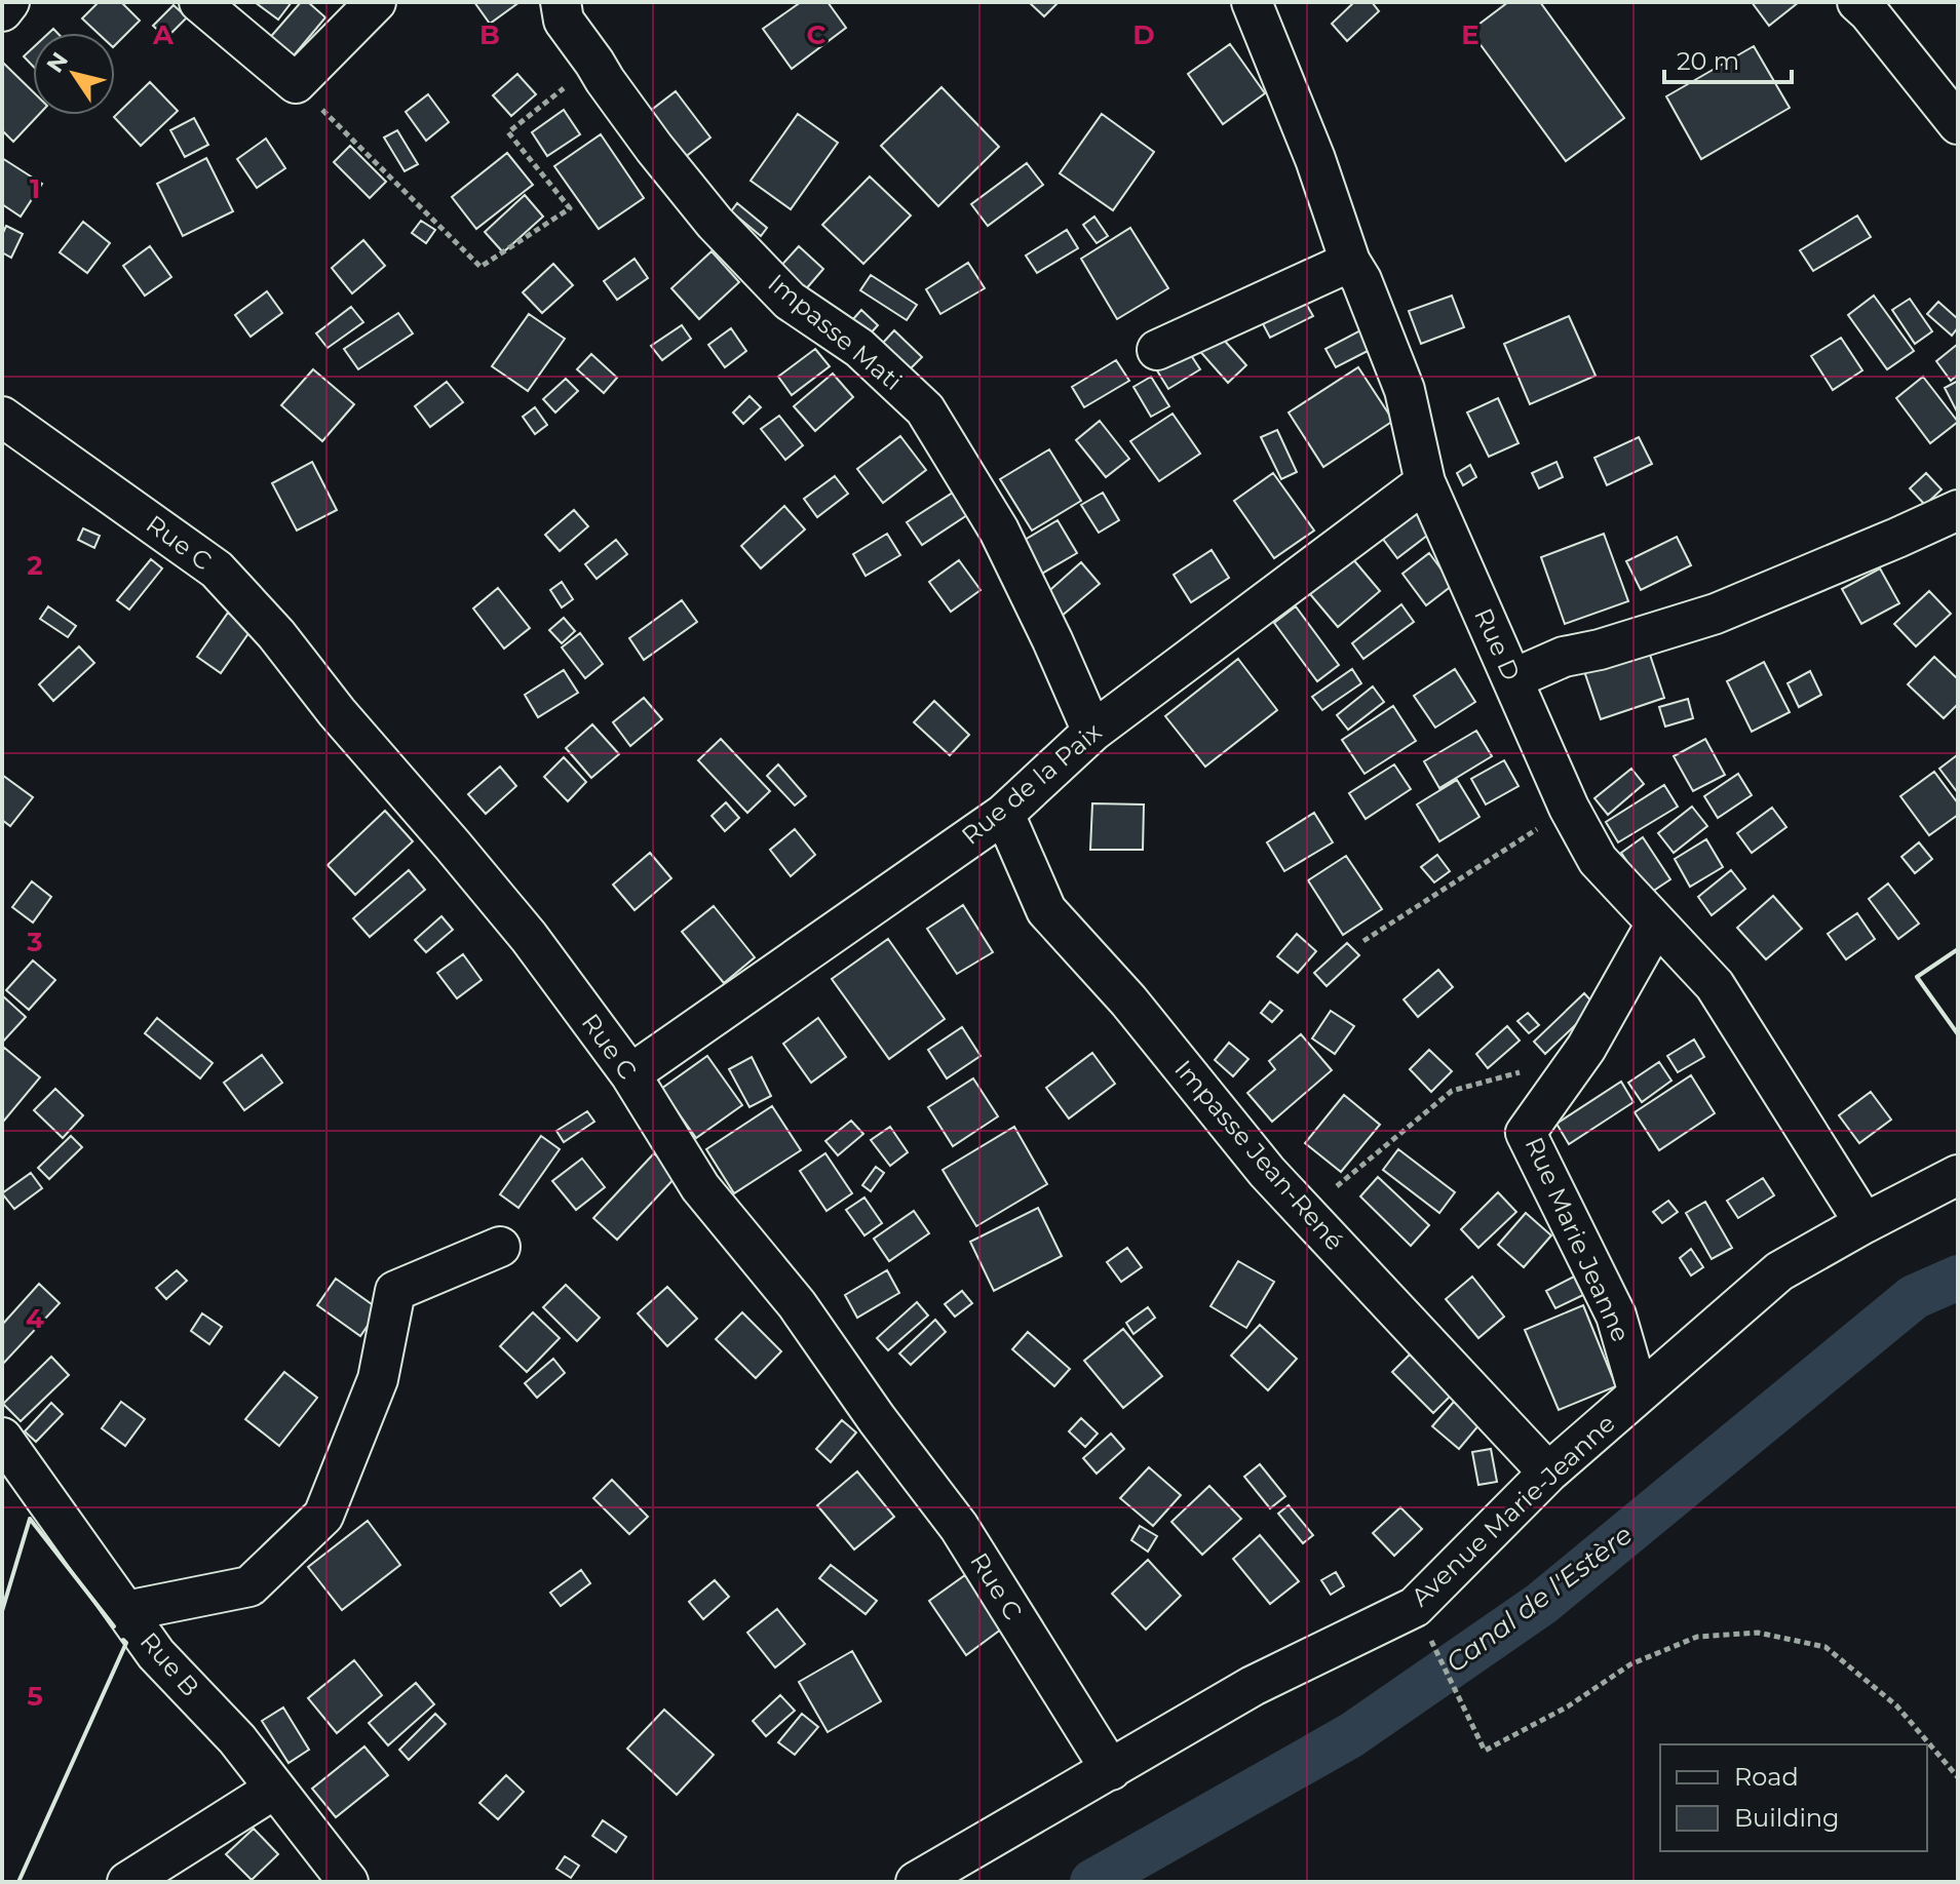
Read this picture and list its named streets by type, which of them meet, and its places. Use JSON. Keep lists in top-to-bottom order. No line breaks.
{"streets":{"street":["Impasse Mati","Rue C","Rue D","Rue de la Paix","Impasse Jean-René","Rue Marie Jeanne","Avenue Marie-Jeanne","Rue B"]},"crossings":[["Impasse Mati","Rue de la Paix"],["Rue C","Rue de la Paix"],["Rue C","Avenue Marie-Jeanne"],["Rue D","Rue de la Paix"],["Rue D","Rue Marie Jeanne"],["Rue D","Avenue Marie-Jeanne"],["Rue de la Paix","Impasse Jean-René"],["Impasse Jean-René","Avenue Marie-Jeanne"],["Rue Marie Jeanne","Avenue Marie-Jeanne"]],"water":["Canal de l'Estère"],"legend":["Road","Building"],"scale_bar":"20 m","north":"top left","grid":{"columns":["A","B","C","D","E"],"rows":["1","2","3","4","5"]}}
